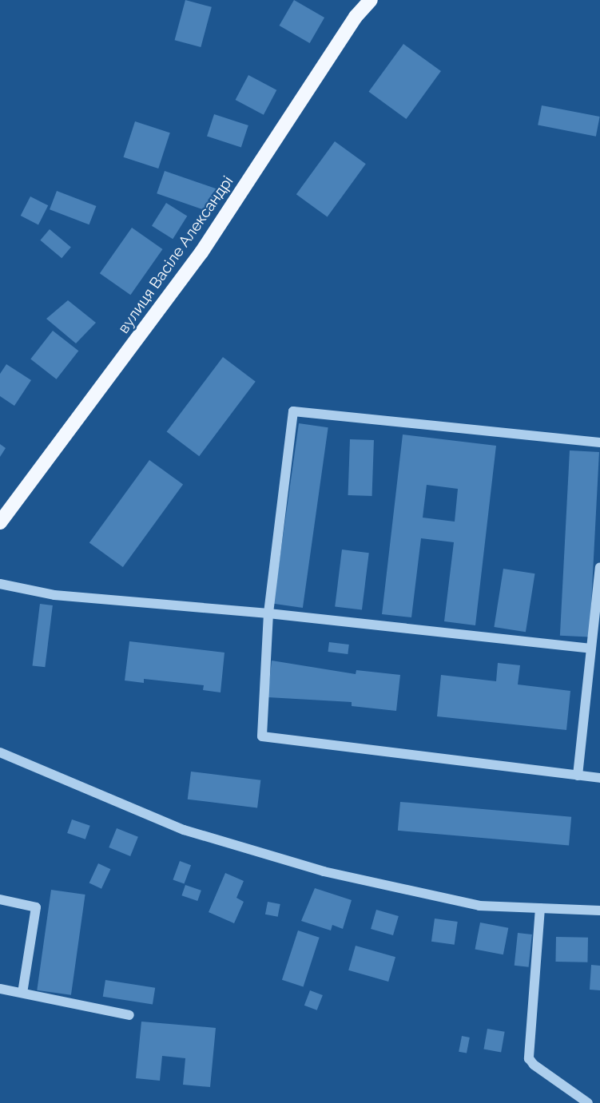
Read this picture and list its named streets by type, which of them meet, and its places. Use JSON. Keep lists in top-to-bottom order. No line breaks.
{"streets":{"main road":["вулиця Васіле Александрі"]}}
